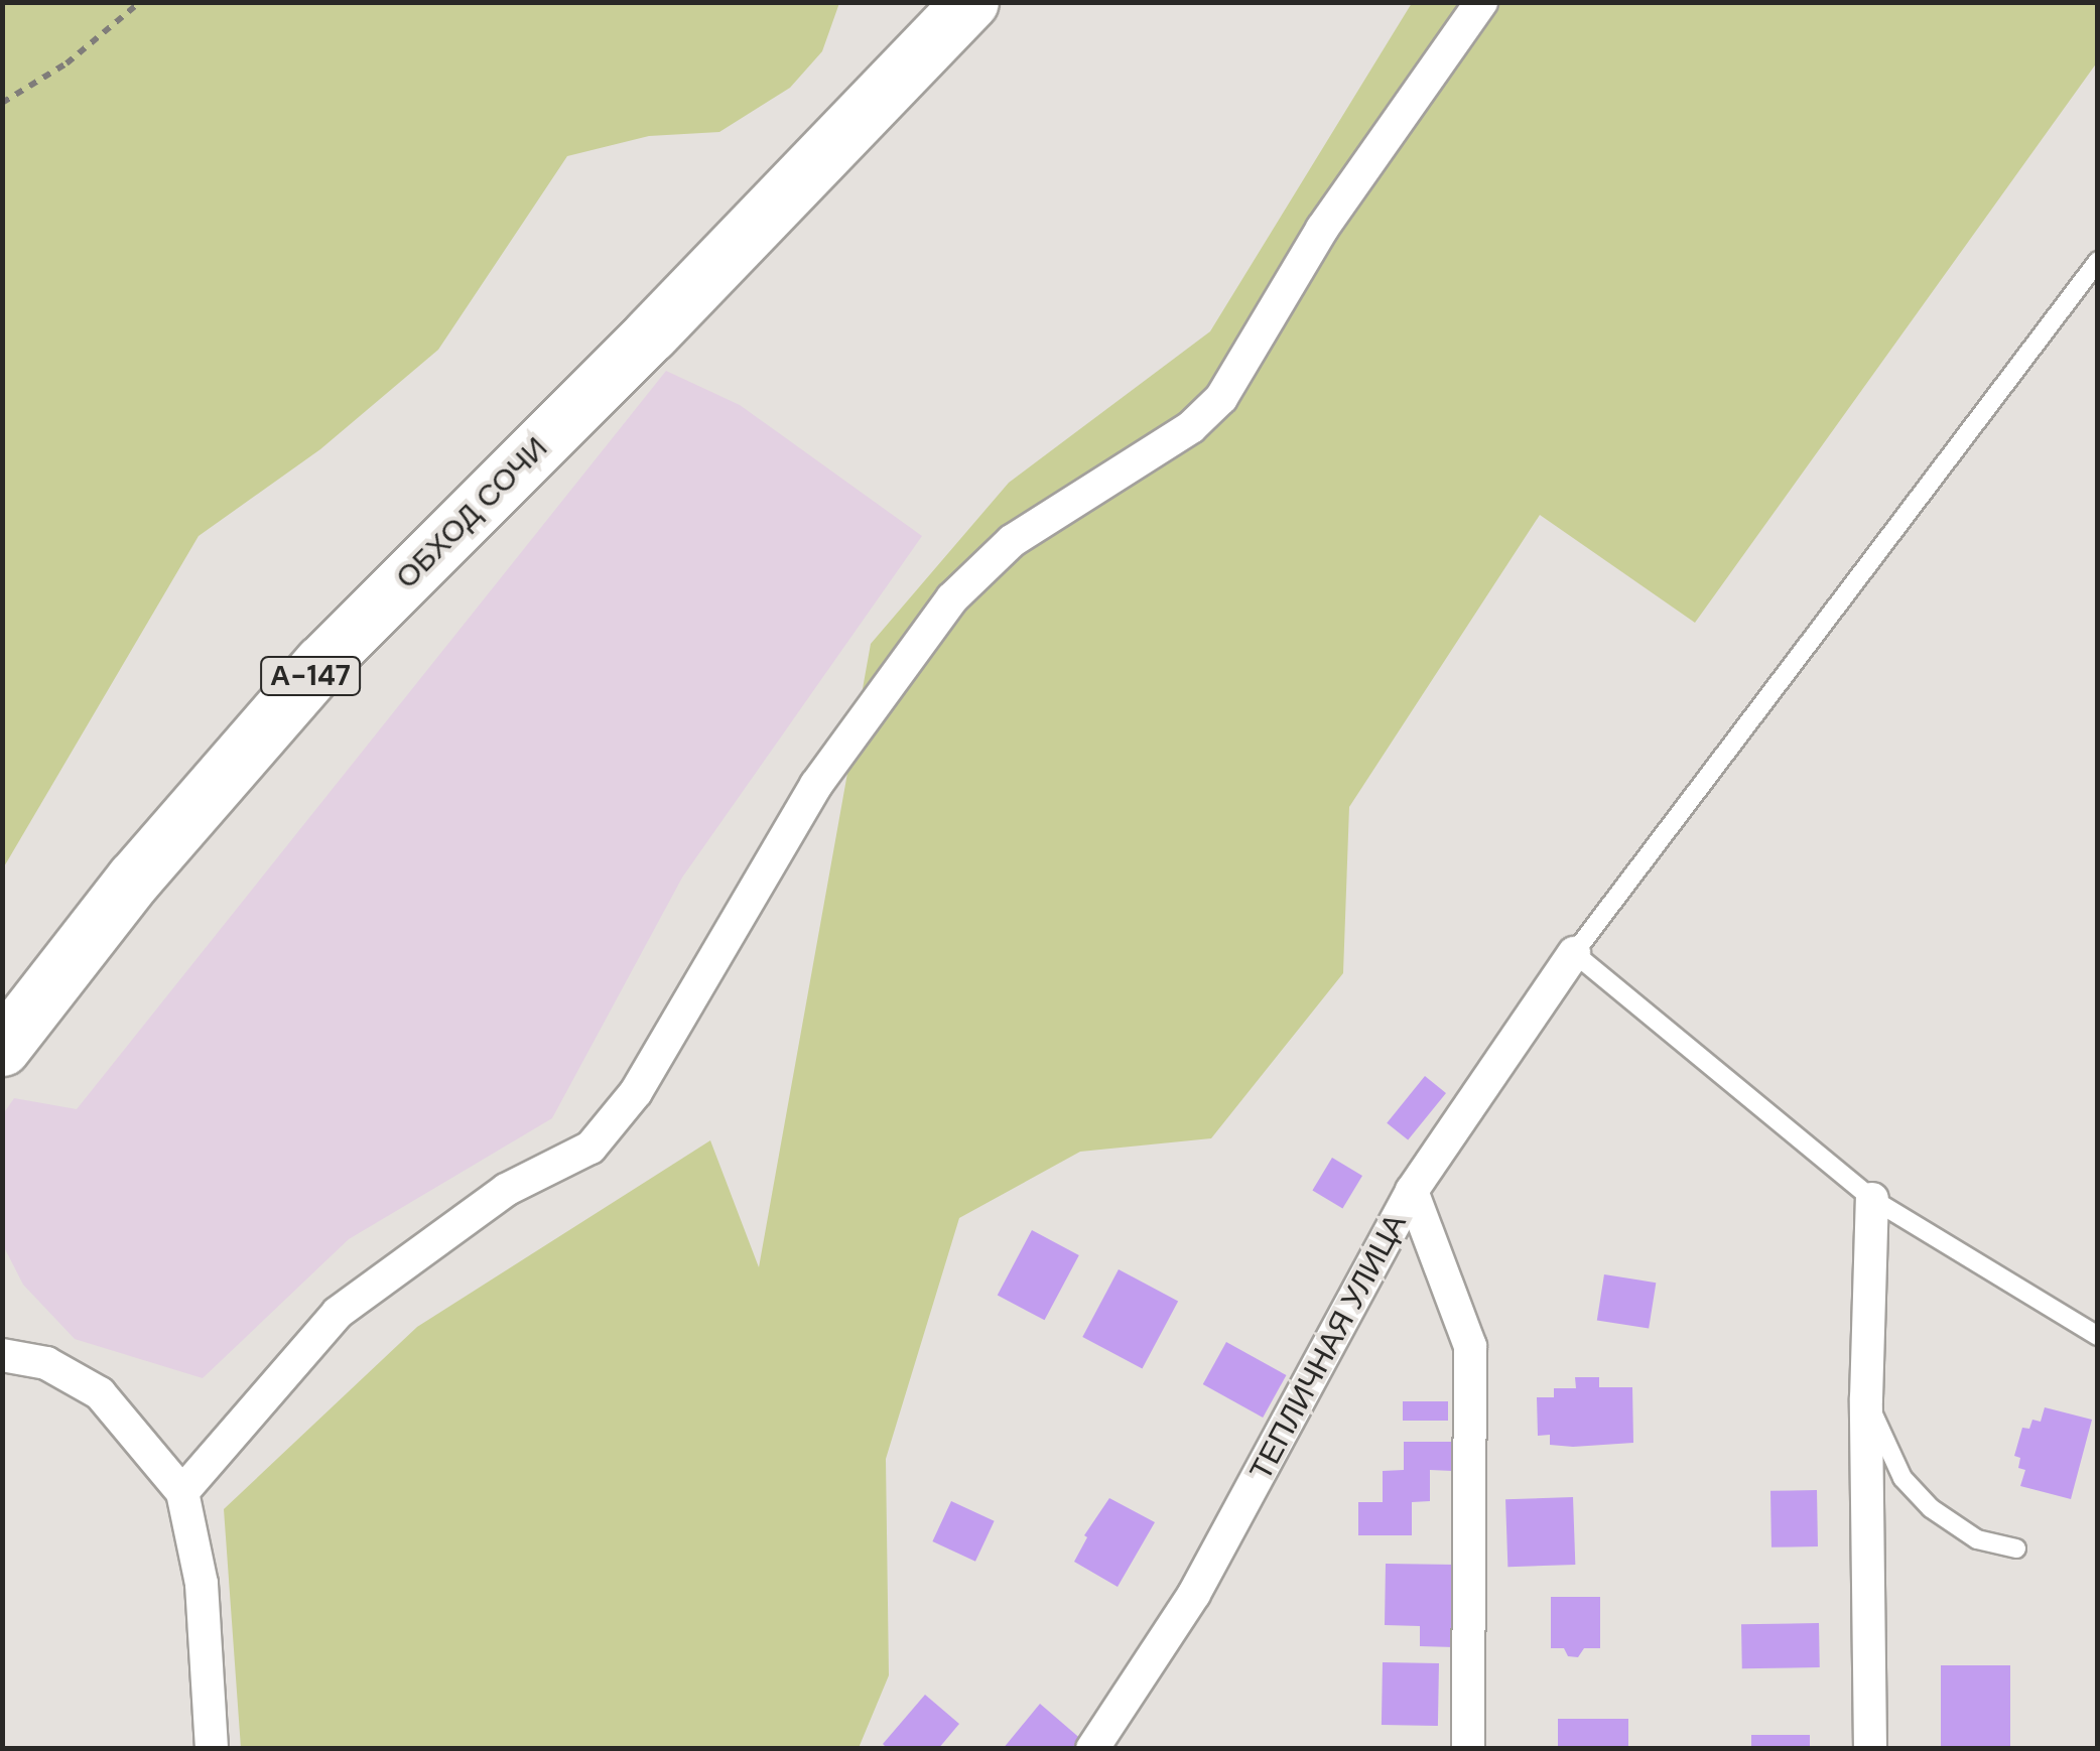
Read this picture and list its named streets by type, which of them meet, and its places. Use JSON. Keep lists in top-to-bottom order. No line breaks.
{"streets":{"highway":["ОБХОД СОЧИ","А-147"],"street":["ТЕПЛИЧНАЯ УЛИЦА"]}}
